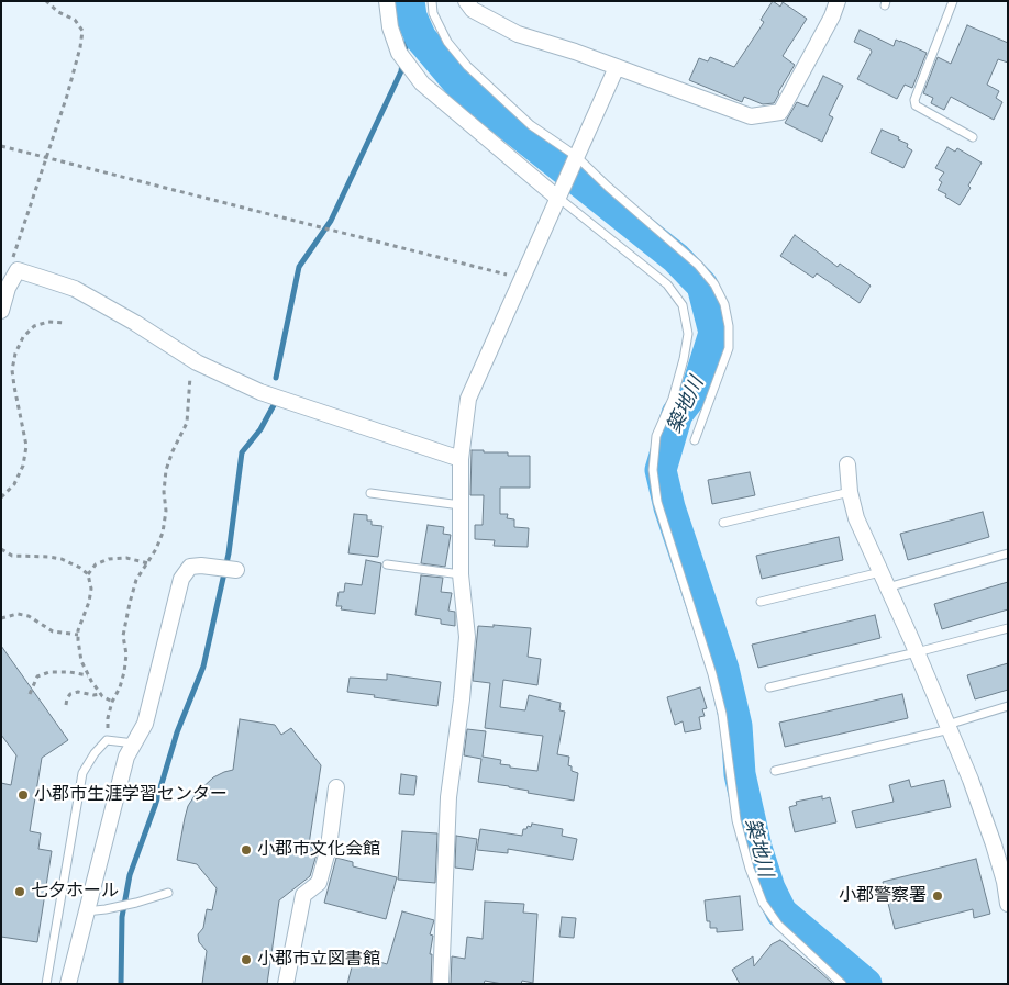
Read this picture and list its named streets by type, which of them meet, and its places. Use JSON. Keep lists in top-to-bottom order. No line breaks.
{"water":["築地川"],"places":["小郡市生涯学習センター","小郡市文化会館","七夕ホール","小郡警察署","小郡市立図書館"]}
